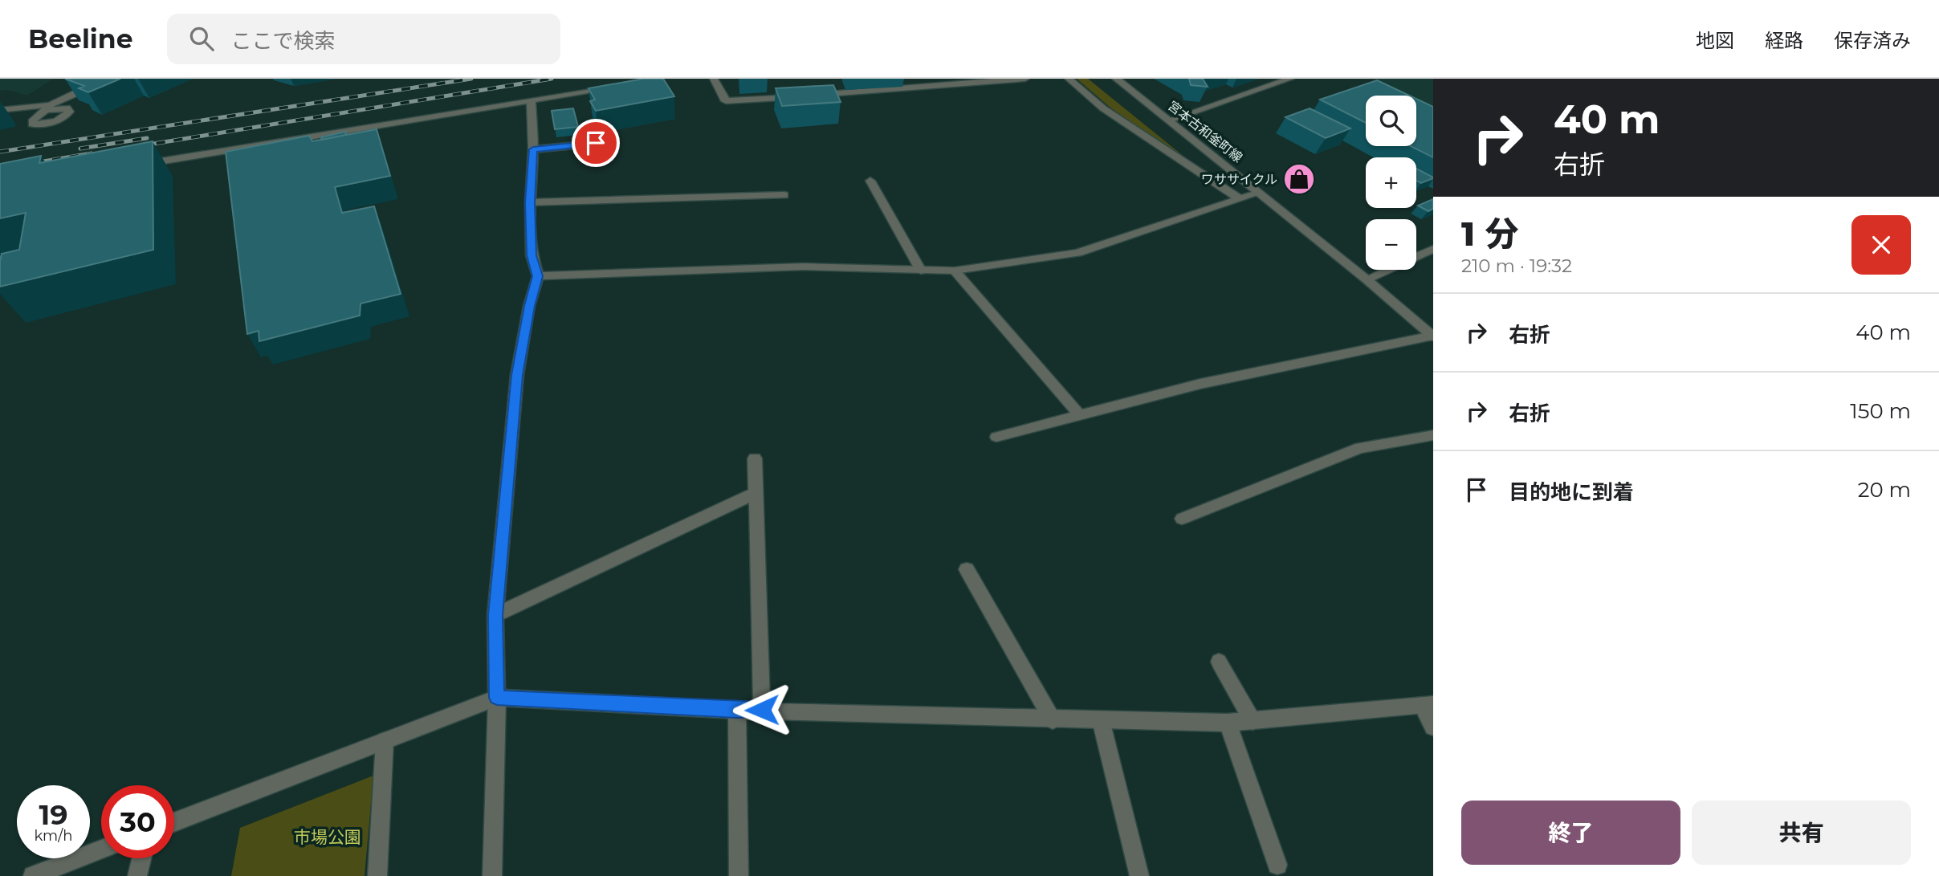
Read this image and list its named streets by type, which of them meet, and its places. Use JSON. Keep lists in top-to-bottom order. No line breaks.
{"streets":{"street":["宮本古和釜町線"]},"parks":["市場公園"],"places":{"shop":["ワササイクル"]},"page":{"header":"Beeline","search":"ここで検索","nav":["地図","経路","保存済み"],"turn":["40 m","右折"],"map_buttons":["+","−"],"heading":["1 分","210 m · 19:32"],"list":[{"name":"右折","value":"40 m"},{"name":"右折","value":"150 m"},{"name":"目的地に到着","value":"20 m"}],"speed":"19 km/h","limit":"30","buttons":["終了","共有"]}}
